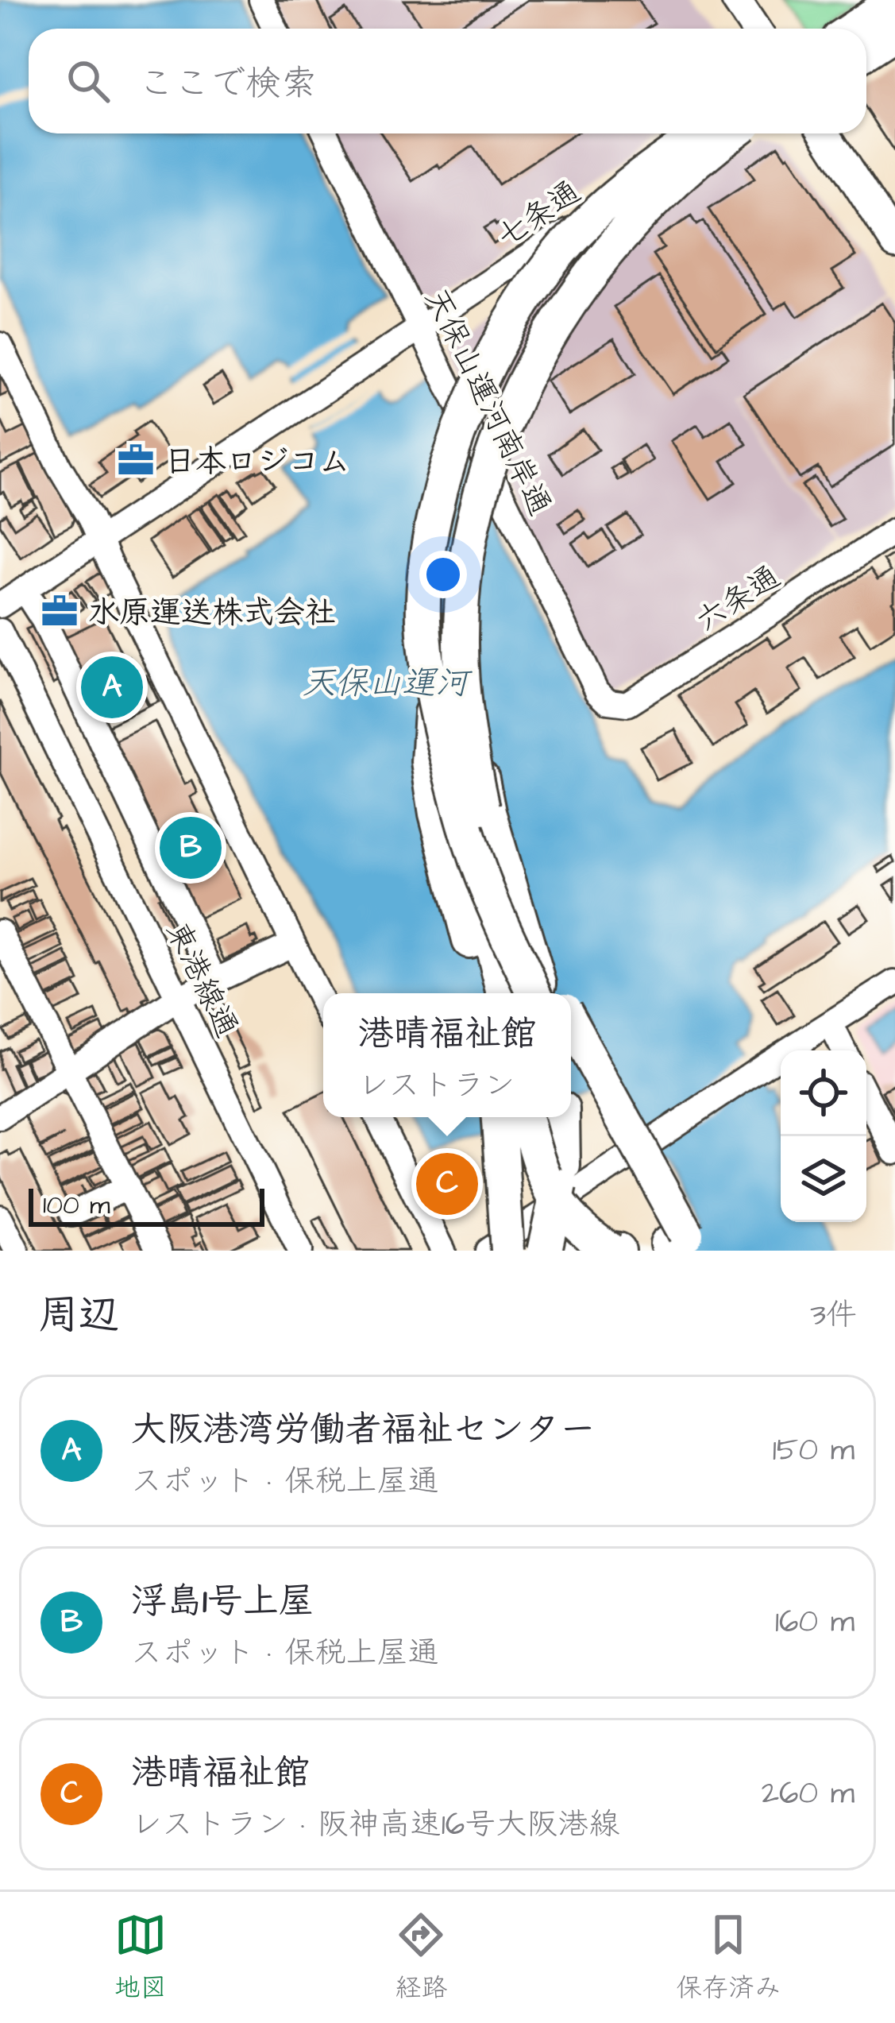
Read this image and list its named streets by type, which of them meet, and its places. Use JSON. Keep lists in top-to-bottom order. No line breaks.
{"streets":{"street":["七条通","天保山運河南岸通","六条通","東港線通"]},"crossings":[["七条通","天保山運河南岸通"],["天保山運河南岸通","六条通"]],"water":["天保山運河"],"places":{"office":["日本ロジコム","水原運送株式会社"]},"scale_bar":"100 m","page":{"search":"ここで検索","pins":["A","B","C"],"popup":["港晴福祉館","レストラン"],"scale":"100 m","heading":["周辺","3件"],"list":[{"mark":"A","name":"大阪港湾労働者福祉センター","note":"スポット · 保税上屋通","value":"150 m"},{"mark":"B","name":"浮島1号上屋","note":"スポット · 保税上屋通","value":"160 m"},{"mark":"C","name":"港晴福祉館","note":"レストラン · 阪神高速16号大阪港線","value":"260 m"}],"nav":["地図","経路","保存済み"]}}
